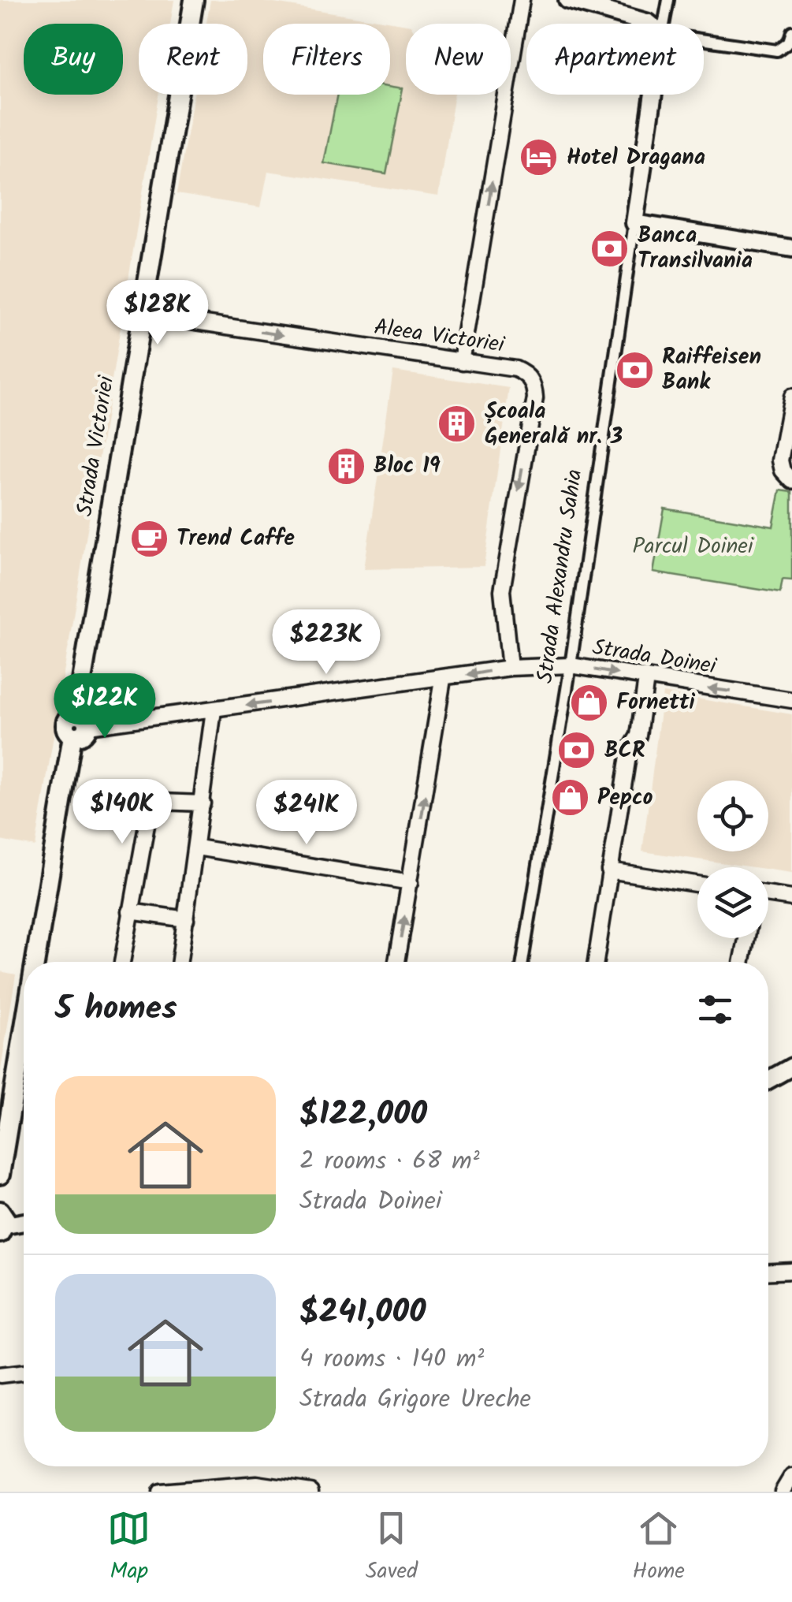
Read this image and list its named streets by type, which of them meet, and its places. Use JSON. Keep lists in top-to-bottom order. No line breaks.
{"streets":{"main road":["Strada Victoriei"],"street":["Aleea Victoriei","Strada Alexandru Sahia","Strada Doinei"]},"crossings":[["Aleea Victoriei","Strada Victoriei"],["Aleea Victoriei","Strada Doinei"],["Strada Victoriei","Strada Doinei"],["Strada Alexandru Sahia","Strada Doinei"]],"parks":["Parcul Doinei"],"places":{"hotel":["Hotel Dragana"],"bank":["Banca Transilvania","Raiffeisen Bank","BCR"],"building":["Școala Generală nr. 3","Bloc 19"],"cafe":["Trend Caffe"],"shop":["Fornetti","Pepco"]},"page":{"chip":["Buy","Rent","Filters","New","Apartment"],"price":["$128K","$223K","$122K","$140K","$241K"],"heading":"5 homes","list":[{"name":"$122,000","note":"2 rooms · 68 m² · Strada Doinei"},{"name":"$241,000","note":"4 rooms · 140 m² · Strada Grigore Ureche"}],"tabs":["Map","Saved","Home"]}}
